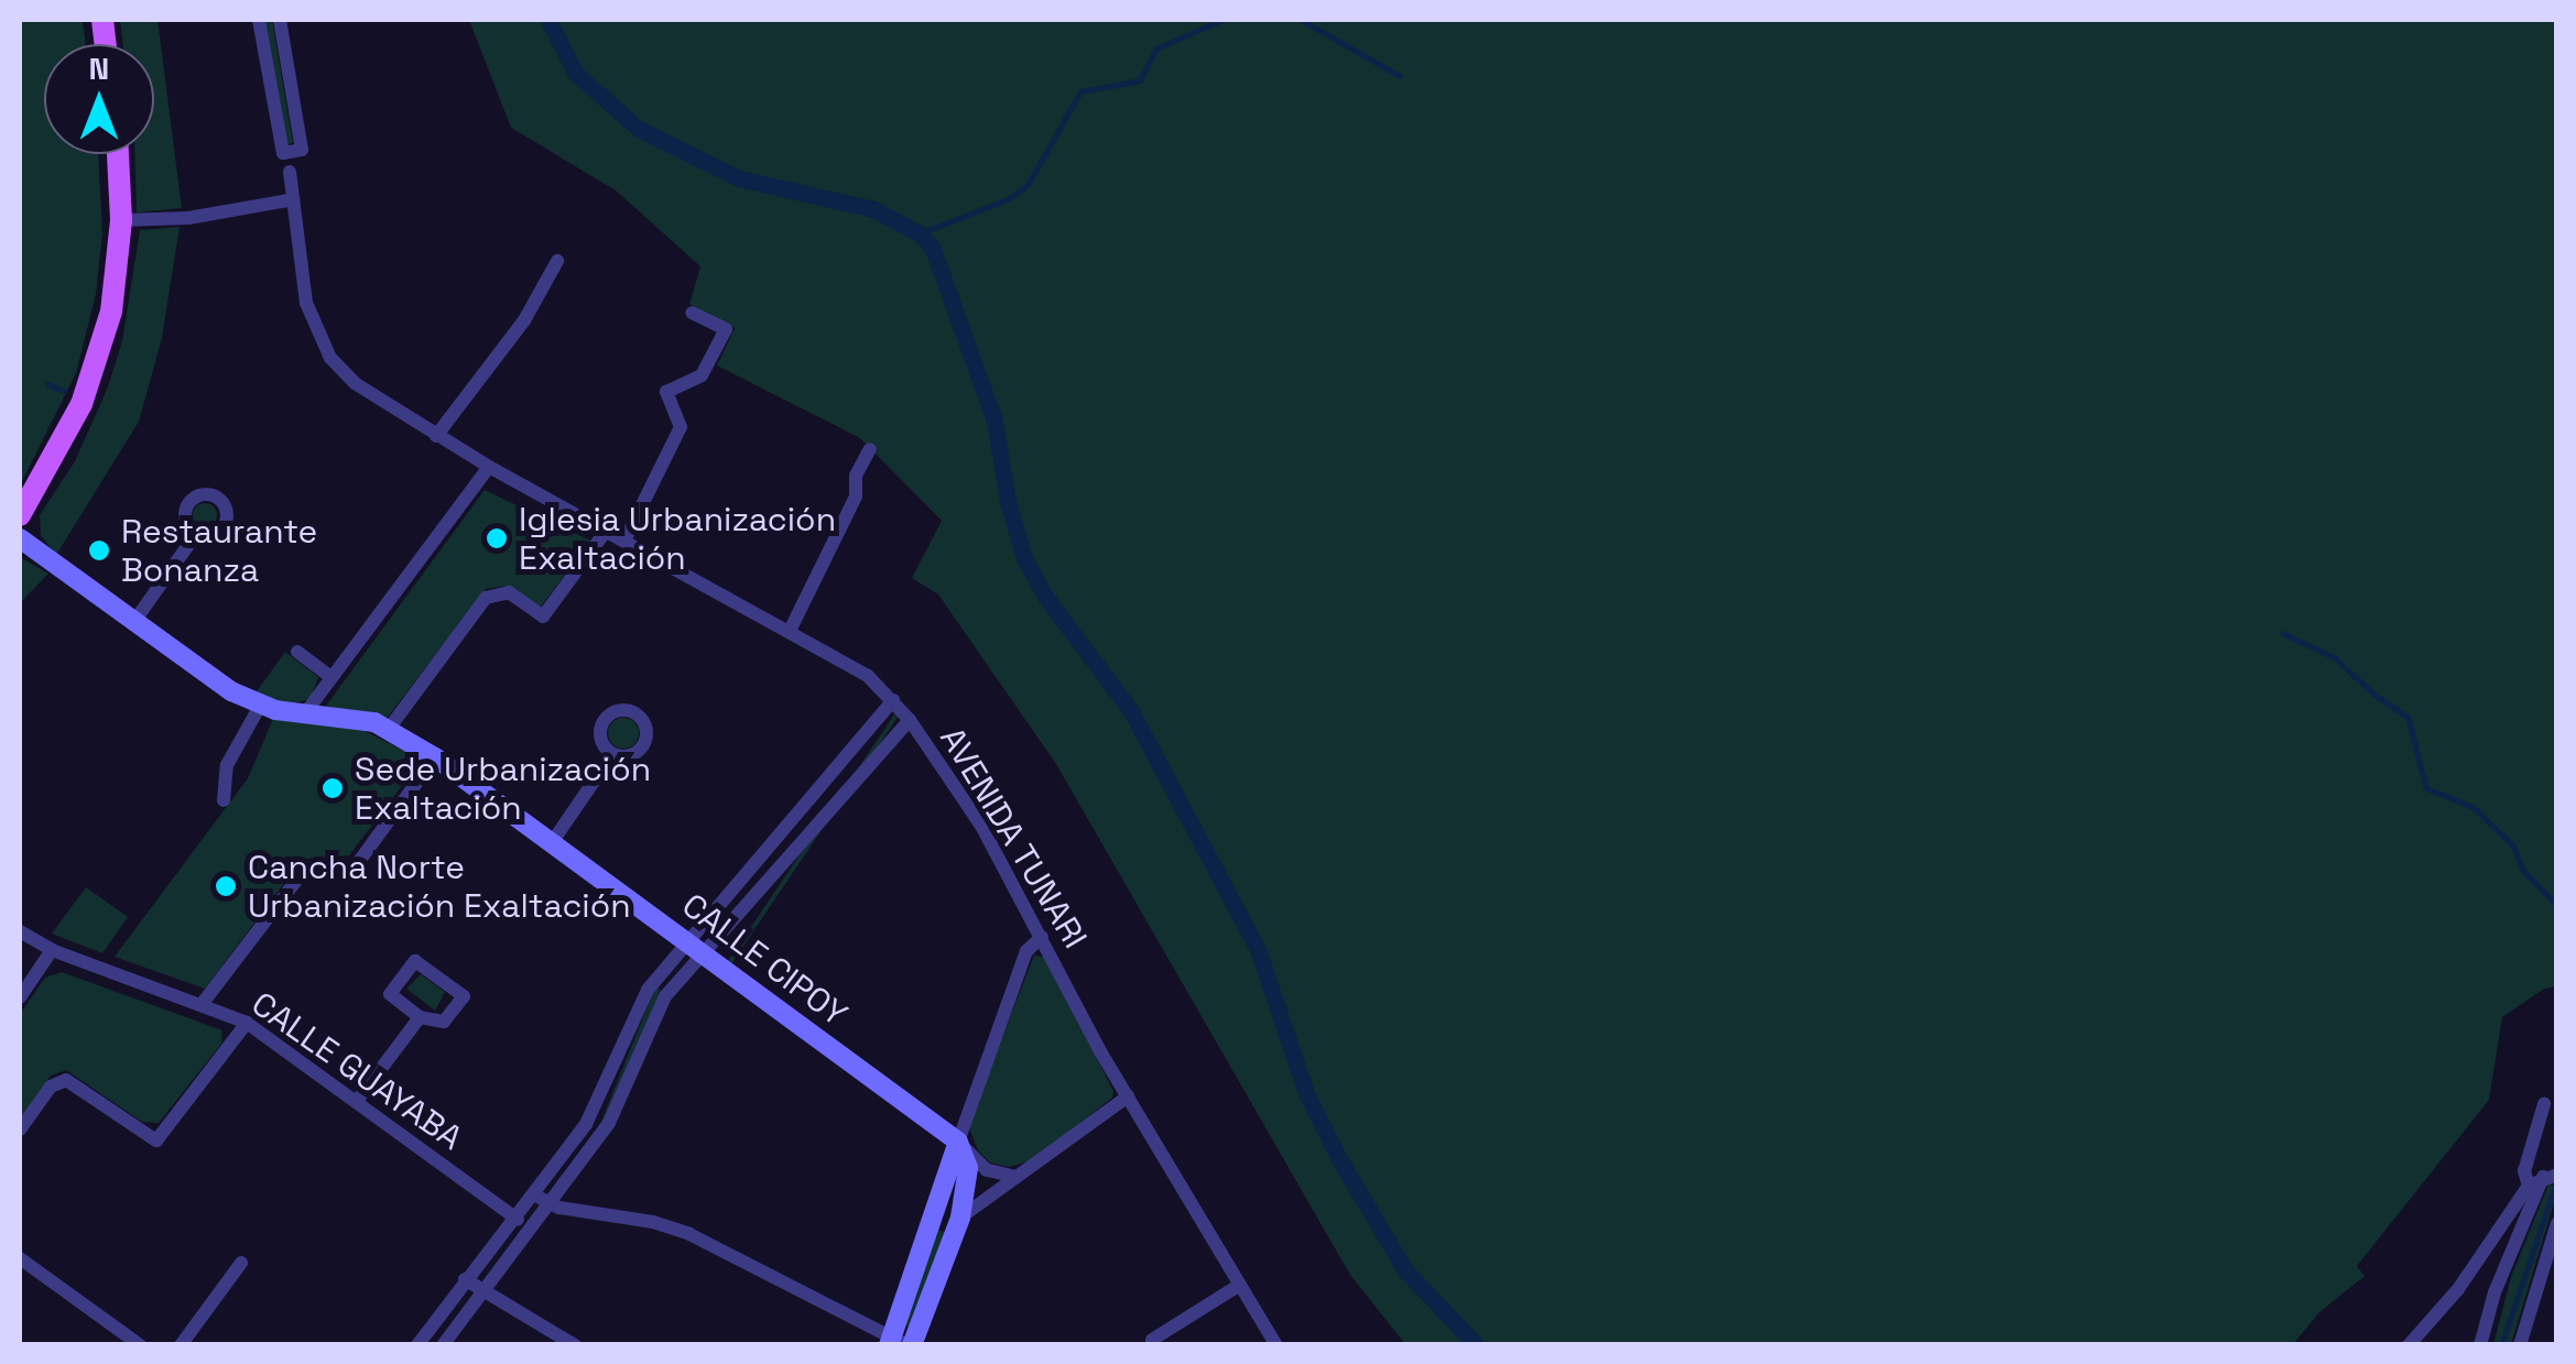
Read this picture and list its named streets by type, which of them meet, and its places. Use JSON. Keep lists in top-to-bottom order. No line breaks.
{"streets":{"main road":["CALLE CIPOY"],"street":["AVENIDA TUNARI","CALLE GUAYABA"]},"places":["Iglesia Urbanización Exaltación","Restaurante Bonanza","Sede Urbanización Exaltación","Cancha Norte Urbanización Exaltación"],"north":"top"}
